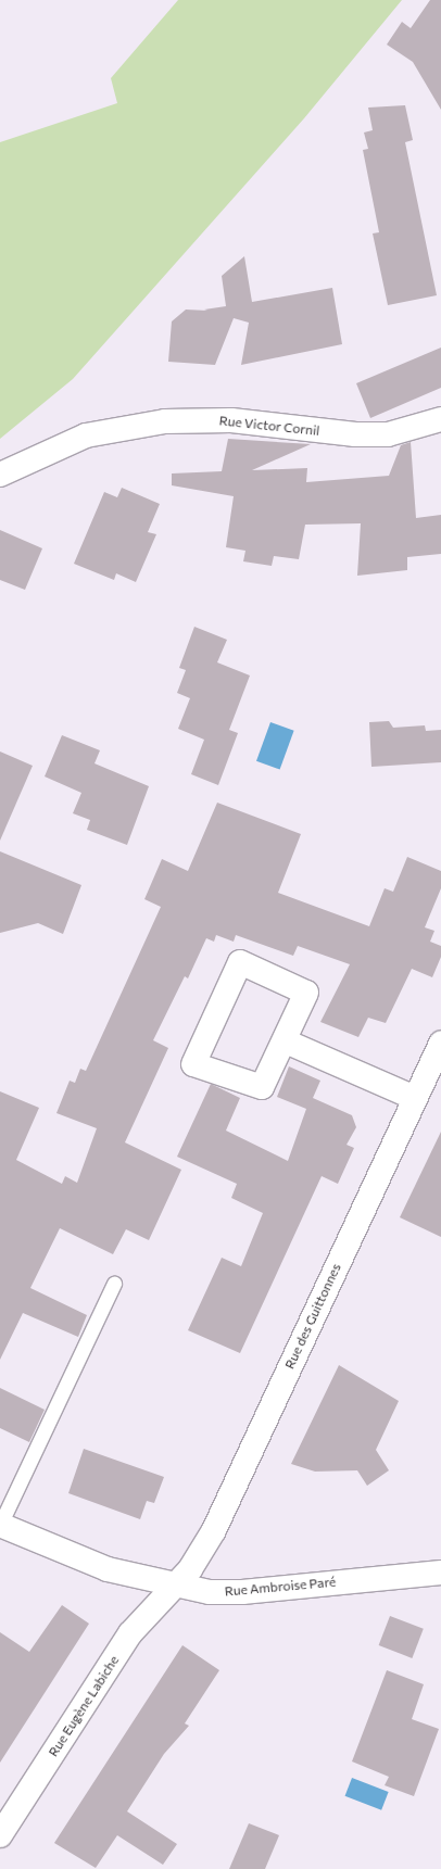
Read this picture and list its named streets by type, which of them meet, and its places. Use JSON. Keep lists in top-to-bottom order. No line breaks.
{"streets":{"street":["Rue Victor Cornil","Rue des Guittonnes","Rue Ambroise Paré","Rue Eugène Labiche"]},"crossings":[["Rue des Guittonnes","Rue Ambroise Paré"],["Rue des Guittonnes","Rue Eugène Labiche"],["Rue Ambroise Paré","Rue Eugène Labiche"]]}
